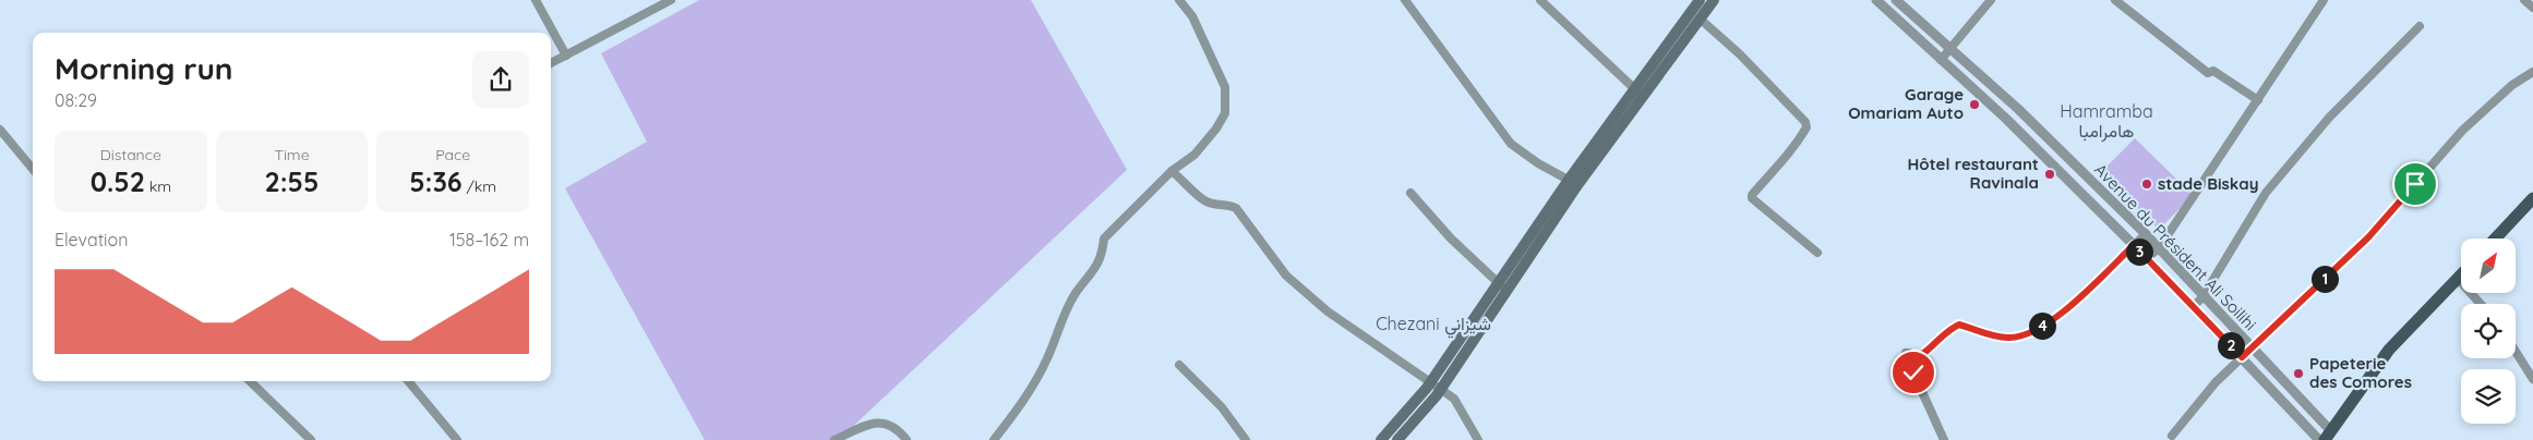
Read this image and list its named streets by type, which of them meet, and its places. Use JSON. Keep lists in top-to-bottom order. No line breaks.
{"streets":{"street":["Avenue du Président Ali Soilihi"]},"districts":["Hamramba هامرامبا","Chezani شيزاني"],"places":["Garage Omariam Auto","Hôtel restaurant Ravinala","stade Biskay","Papeterie des Comores"],"north":"top right","page":{"heading":["Morning run","08:29"],"stats":[["Distance","0.52 km"],["Time","2:55"],["Pace","5:36 /km"]],"chart":["Elevation","158–162 m"],"pins":["3","1","4","2"]}}
